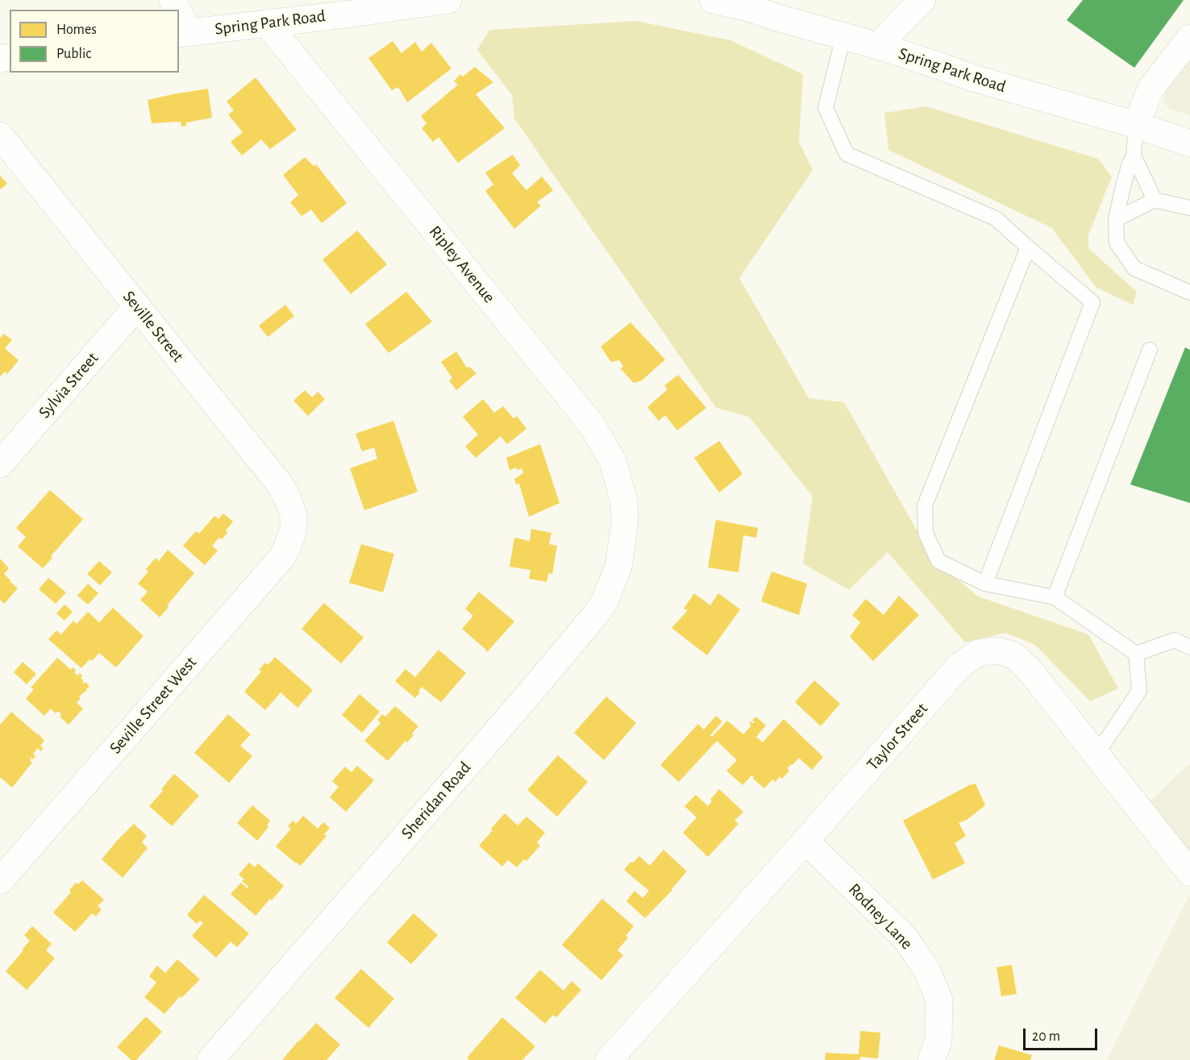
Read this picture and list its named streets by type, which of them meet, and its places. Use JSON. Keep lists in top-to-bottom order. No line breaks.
{"streets":{"street":["Spring Park Road","Ripley Avenue","Seville Street","Sylvia Street","Seville Street West","Taylor Street","Sheridan Road","Rodney Lane"]},"crossings":[["Spring Park Road","Ripley Avenue"],["Ripley Avenue","Sheridan Road"],["Seville Street","Sylvia Street"],["Seville Street","Seville Street West"],["Taylor Street","Rodney Lane"]],"legend":["Homes","Public"],"scale_bar":"20 m"}
